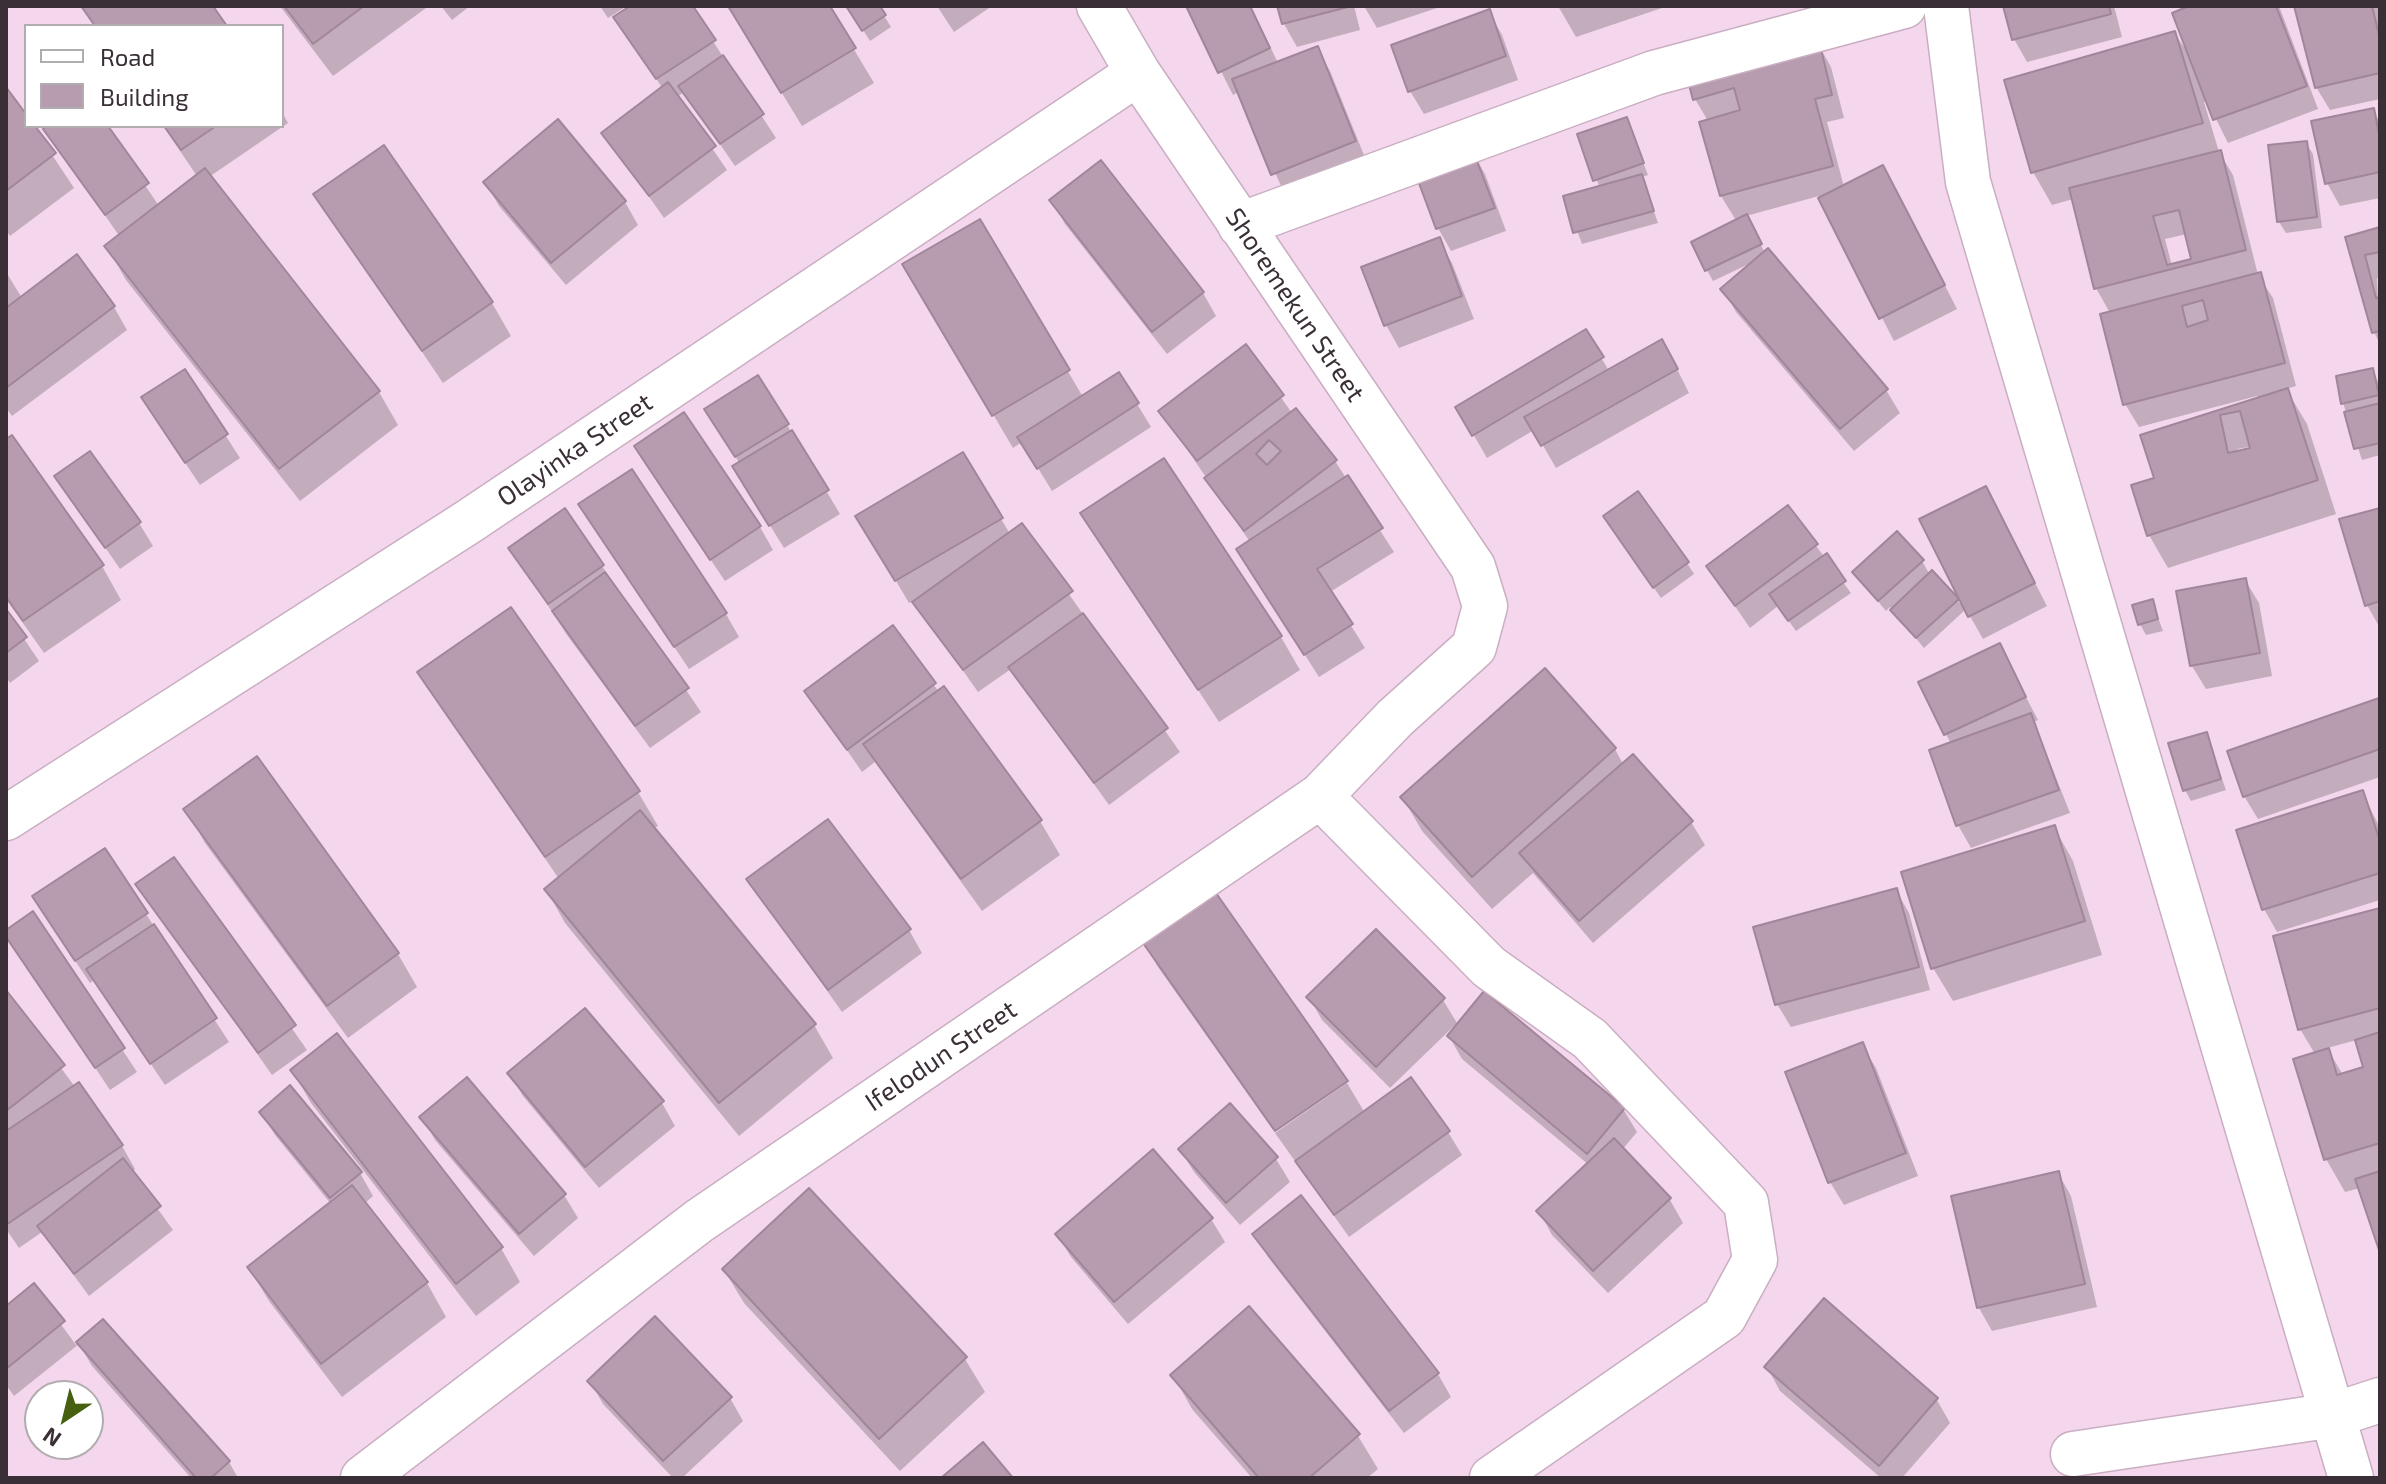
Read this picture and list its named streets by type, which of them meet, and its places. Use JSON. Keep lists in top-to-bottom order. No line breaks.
{"streets":{"street":["Shoremekun Street","Olayinka Street","Ifelodun Street"]},"crossings":[["Shoremekun Street","Olayinka Street"],["Shoremekun Street","Ifelodun Street"]],"legend":["Road","Building"],"north":"bottom left"}
